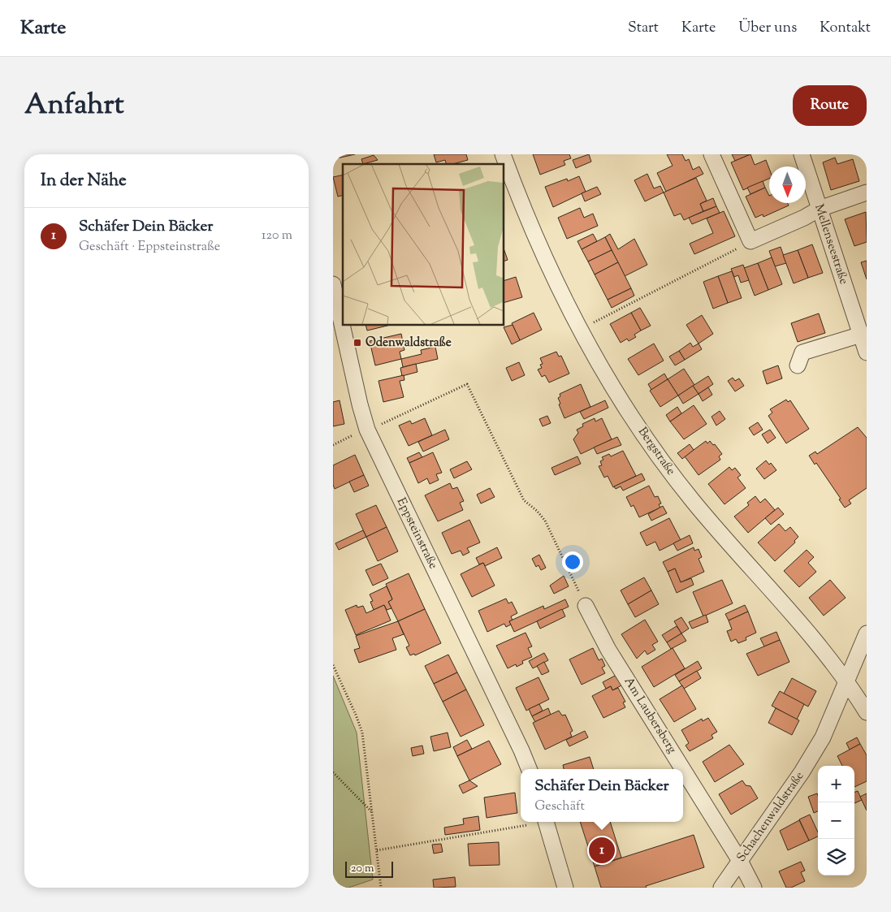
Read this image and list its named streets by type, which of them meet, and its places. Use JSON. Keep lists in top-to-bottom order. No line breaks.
{"streets":{"street":["Mellenseestraße","Bergstraße","Eppsteinstraße","Am Laubersberg","Schachenwaldstraße"]},"crossings":[["Bergstraße","Schachenwaldstraße"],["Am Laubersberg","Schachenwaldstraße"]],"places":{"transit":["Odenwaldstraße"]},"scale_bar":"20 m","north":"bottom","page":{"header":"Karte","nav":["Start","Karte","Über uns","Kontakt"],"title":"Anfahrt","buttons":"Route","heading":"In der Nähe","list":[{"mark":"1","name":"Schäfer Dein Bäcker","note":"Geschäft · Eppsteinstraße","value":"120 m"}],"map_buttons":["+","−"],"popup":["Schäfer Dein Bäcker","Geschäft"],"pins":"1","scale":"20 m"}}
